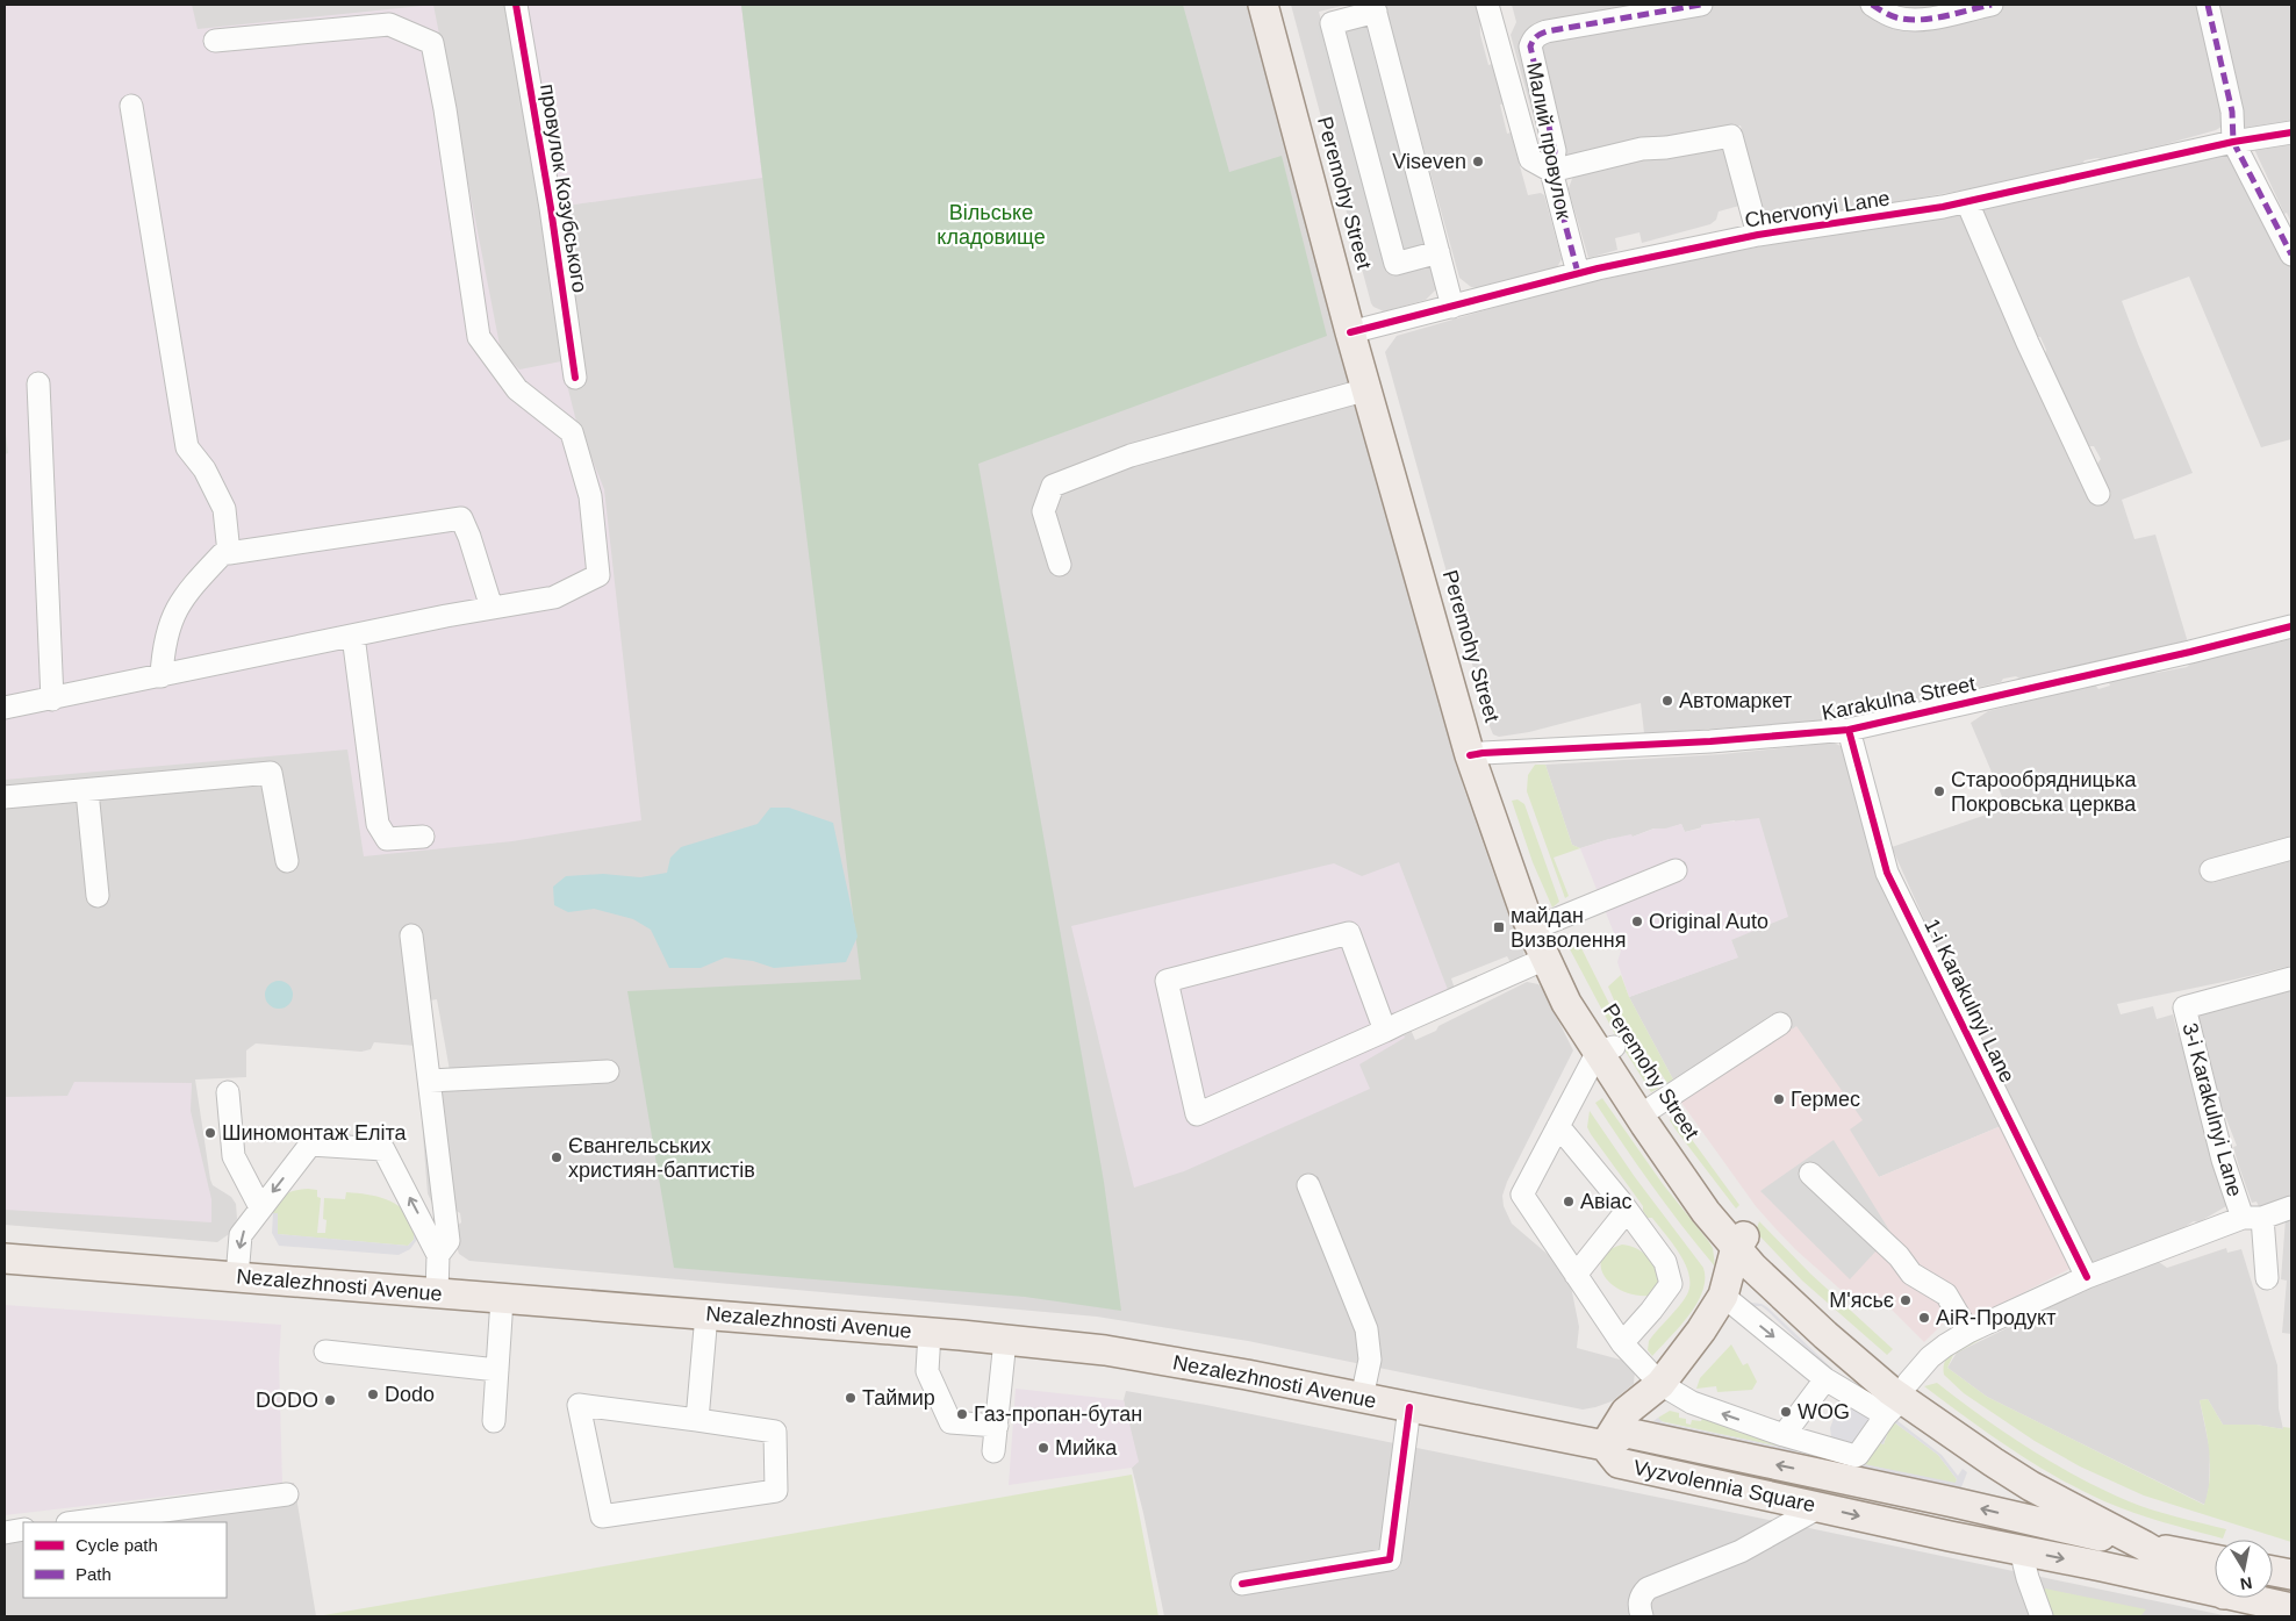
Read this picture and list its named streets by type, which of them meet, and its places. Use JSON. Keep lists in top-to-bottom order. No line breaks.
{"streets":{"main road":["Peremohy Street","Nezalezhnosti Avenue","Vyzvolennia Square"],"street":["Малий провулок","провулок Козубського","Chervonyi Lane","Karakulna Street","1-i Karakulnyi Lane","3-i Karakulnyi Lane"]},"crossings":[["Малий провулок","Chervonyi Lane"],["Peremohy Street","Chervonyi Lane"],["Peremohy Street","Karakulna Street"],["Peremohy Street","Vyzvolennia Square"],["Karakulna Street","1-i Karakulnyi Lane"],["Nezalezhnosti Avenue","Vyzvolennia Square"]],"parks":["Вільське кладовище"],"places":{"other":["Viseven","Автомаркет","Старообрядницька Покровська церква","Original Auto","Гермес","Шиномонтаж Еліта","Євангельських християн-баптистів","Авіас","М'ясьє","AiR-Продукт","Dodo","Таймир","DODO","WOG","Газ-пропан-бутан","Мийка"],"transit":["майдан Визволення"]},"legend":["Cycle path","Path"],"north":"bottom"}
